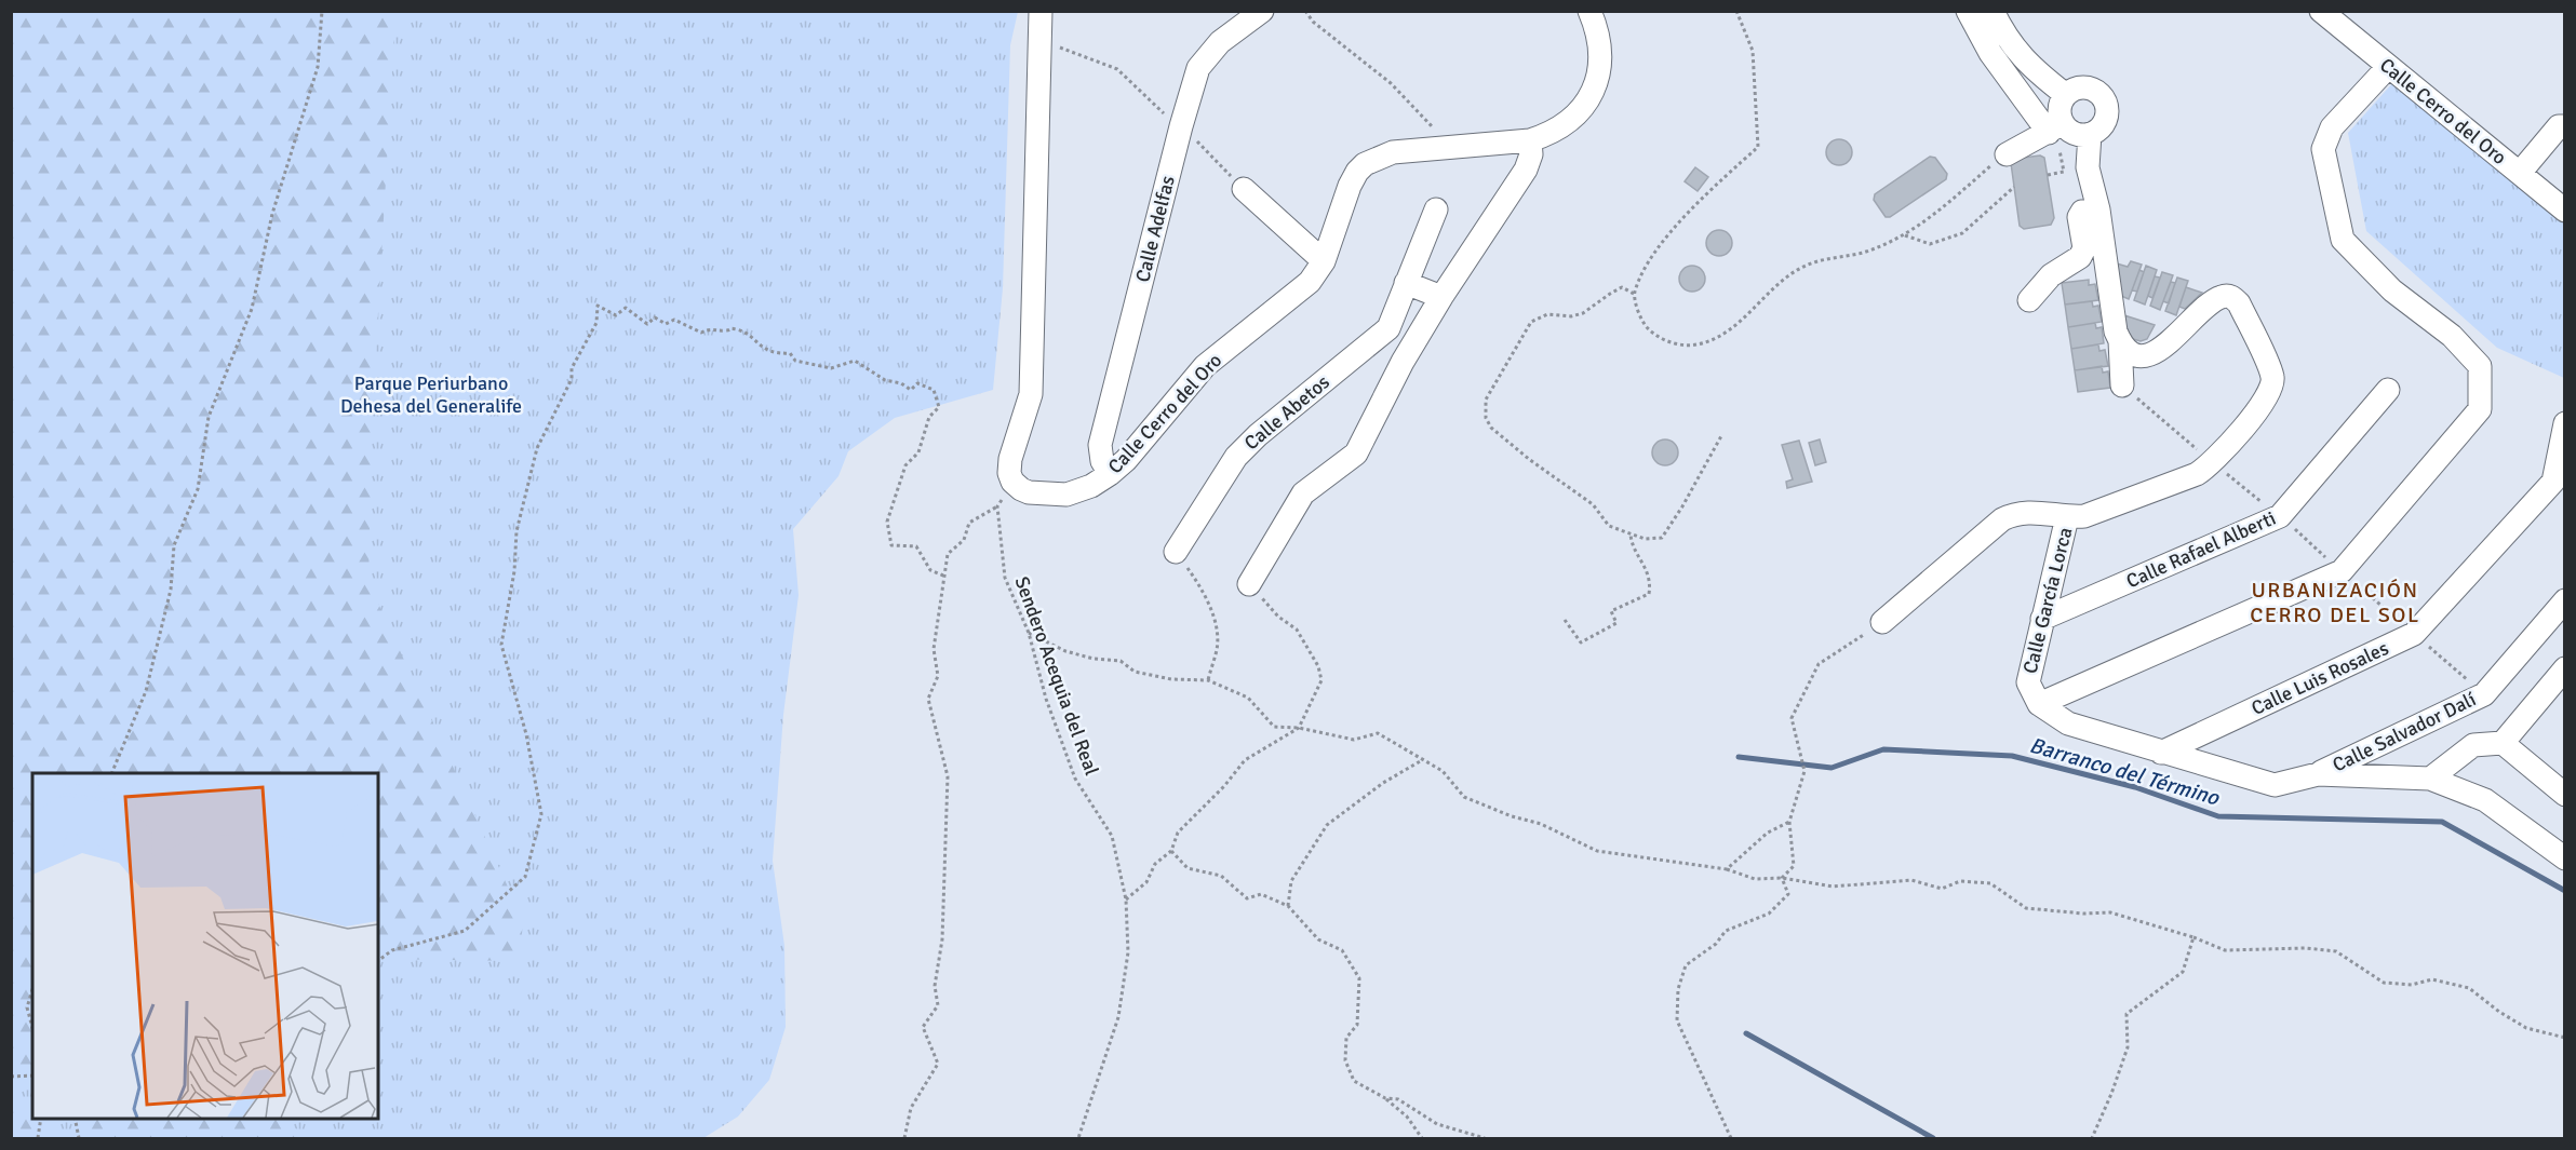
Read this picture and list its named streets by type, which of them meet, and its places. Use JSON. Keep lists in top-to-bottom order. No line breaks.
{"streets":{"street":["Calle Cerro del Oro","Calle Adelfas","Calle Abetos","Calle Rafael Alberti","Calle García Lorca","Calle Luis Rosales","Calle Salvador Dalí"],"path":["Sendero Acequia del Real"]},"crossings":[["Calle Cerro del Oro","Calle Adelfas"],["Calle Rafael Alberti","Calle García Lorca"],["Calle García Lorca","Calle Luis Rosales"],["Calle García Lorca","Calle Salvador Dalí"]],"districts":["URBANIZACIÓN CERRO DEL SOL"],"water":["Barranco del Término"],"parks":["Parque Periurbano Dehesa del Generalife"]}
